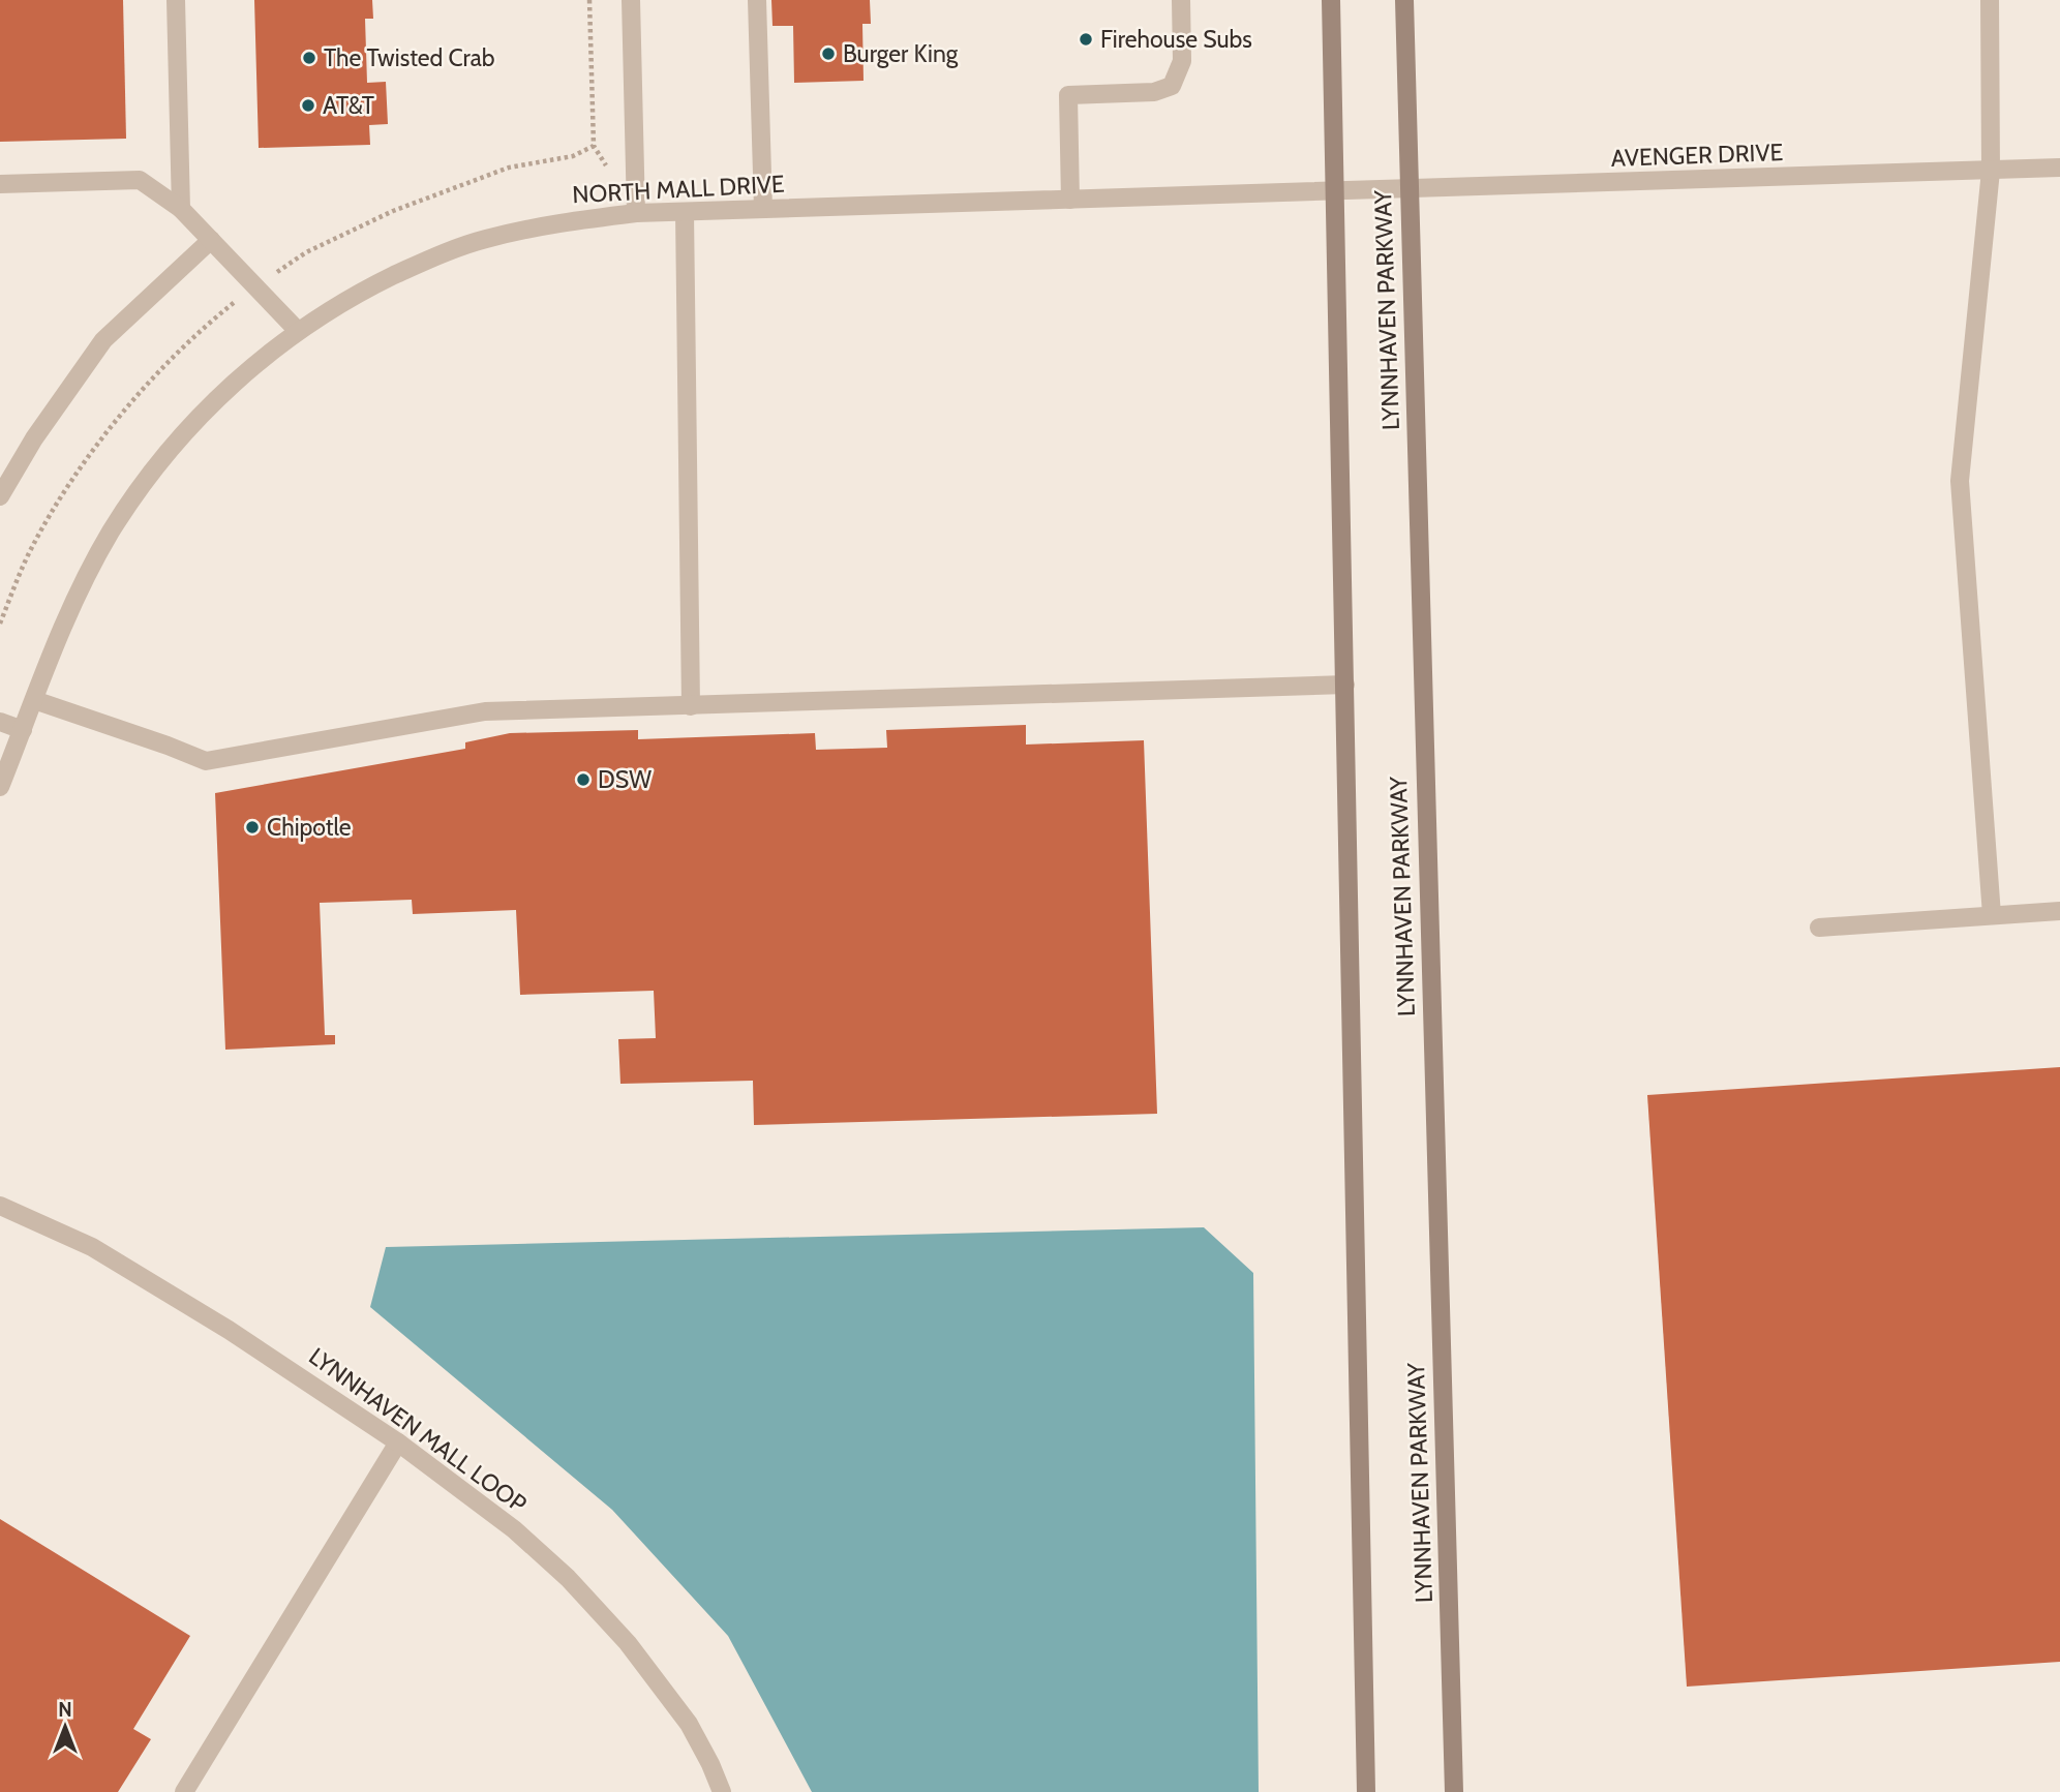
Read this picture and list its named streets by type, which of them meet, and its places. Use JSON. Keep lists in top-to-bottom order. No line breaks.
{"streets":{"main road":["LYNNHAVEN PARKWAY"],"street":["AVENGER DRIVE","NORTH MALL DRIVE","LYNNHAVEN MALL LOOP"]},"crossings":[["AVENGER DRIVE","NORTH MALL DRIVE"],["AVENGER DRIVE","LYNNHAVEN PARKWAY"],["NORTH MALL DRIVE","LYNNHAVEN PARKWAY"]],"places":["Firehouse Subs","Burger King","The Twisted Crab","AT&T","DSW","Chipotle"],"north":"top"}
